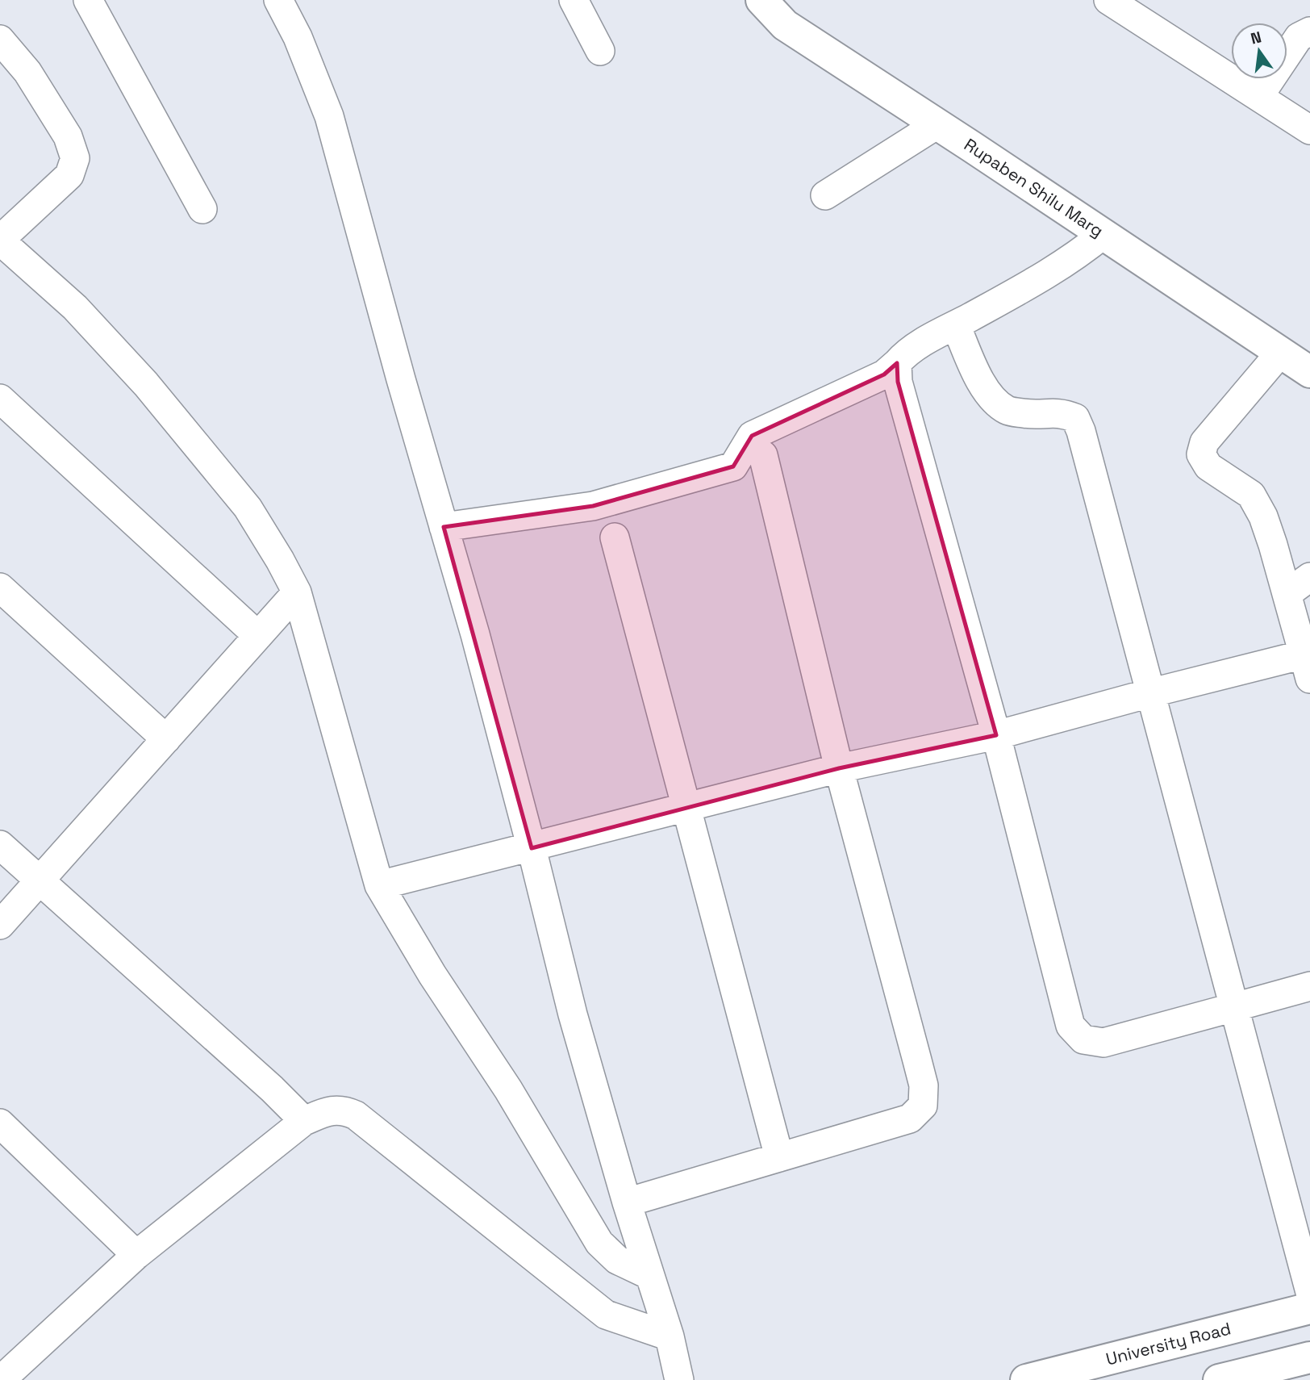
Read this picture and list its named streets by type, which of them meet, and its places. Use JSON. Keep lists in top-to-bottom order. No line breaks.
{"streets":{"street":["Rupaben Shilu Marg","University Road"]},"north":"top"}
